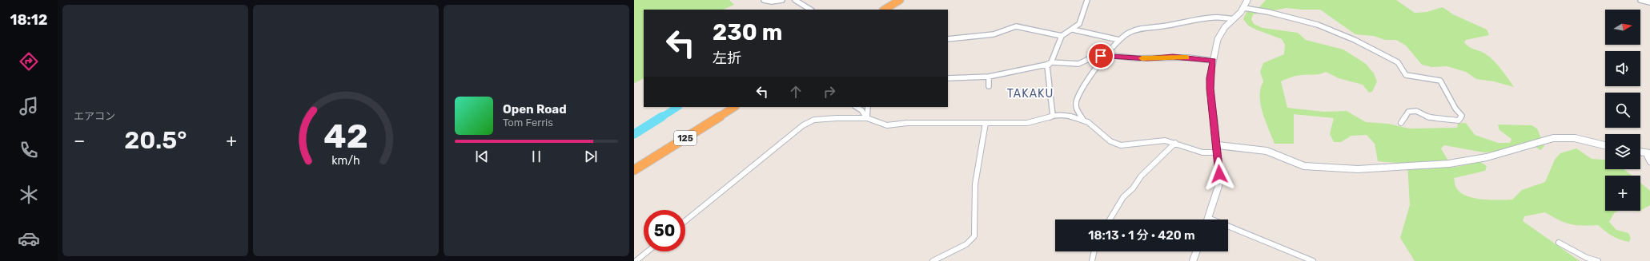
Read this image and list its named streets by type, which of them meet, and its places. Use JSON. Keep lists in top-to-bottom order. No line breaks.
{"streets":{"highway":["125"]},"districts":["TAKAKU"],"north":"right","page":{"tabs":"18:12","tile":"エアコン","map_buttons":"+","turn":["230 m","左折"],"song":["Open Road","Tom Ferris"],"heat":["−","20.5°","+"],"limit":"50","trip":"18:13 · 1 分 · 420 m","gauge":["42","km/h"]}}
